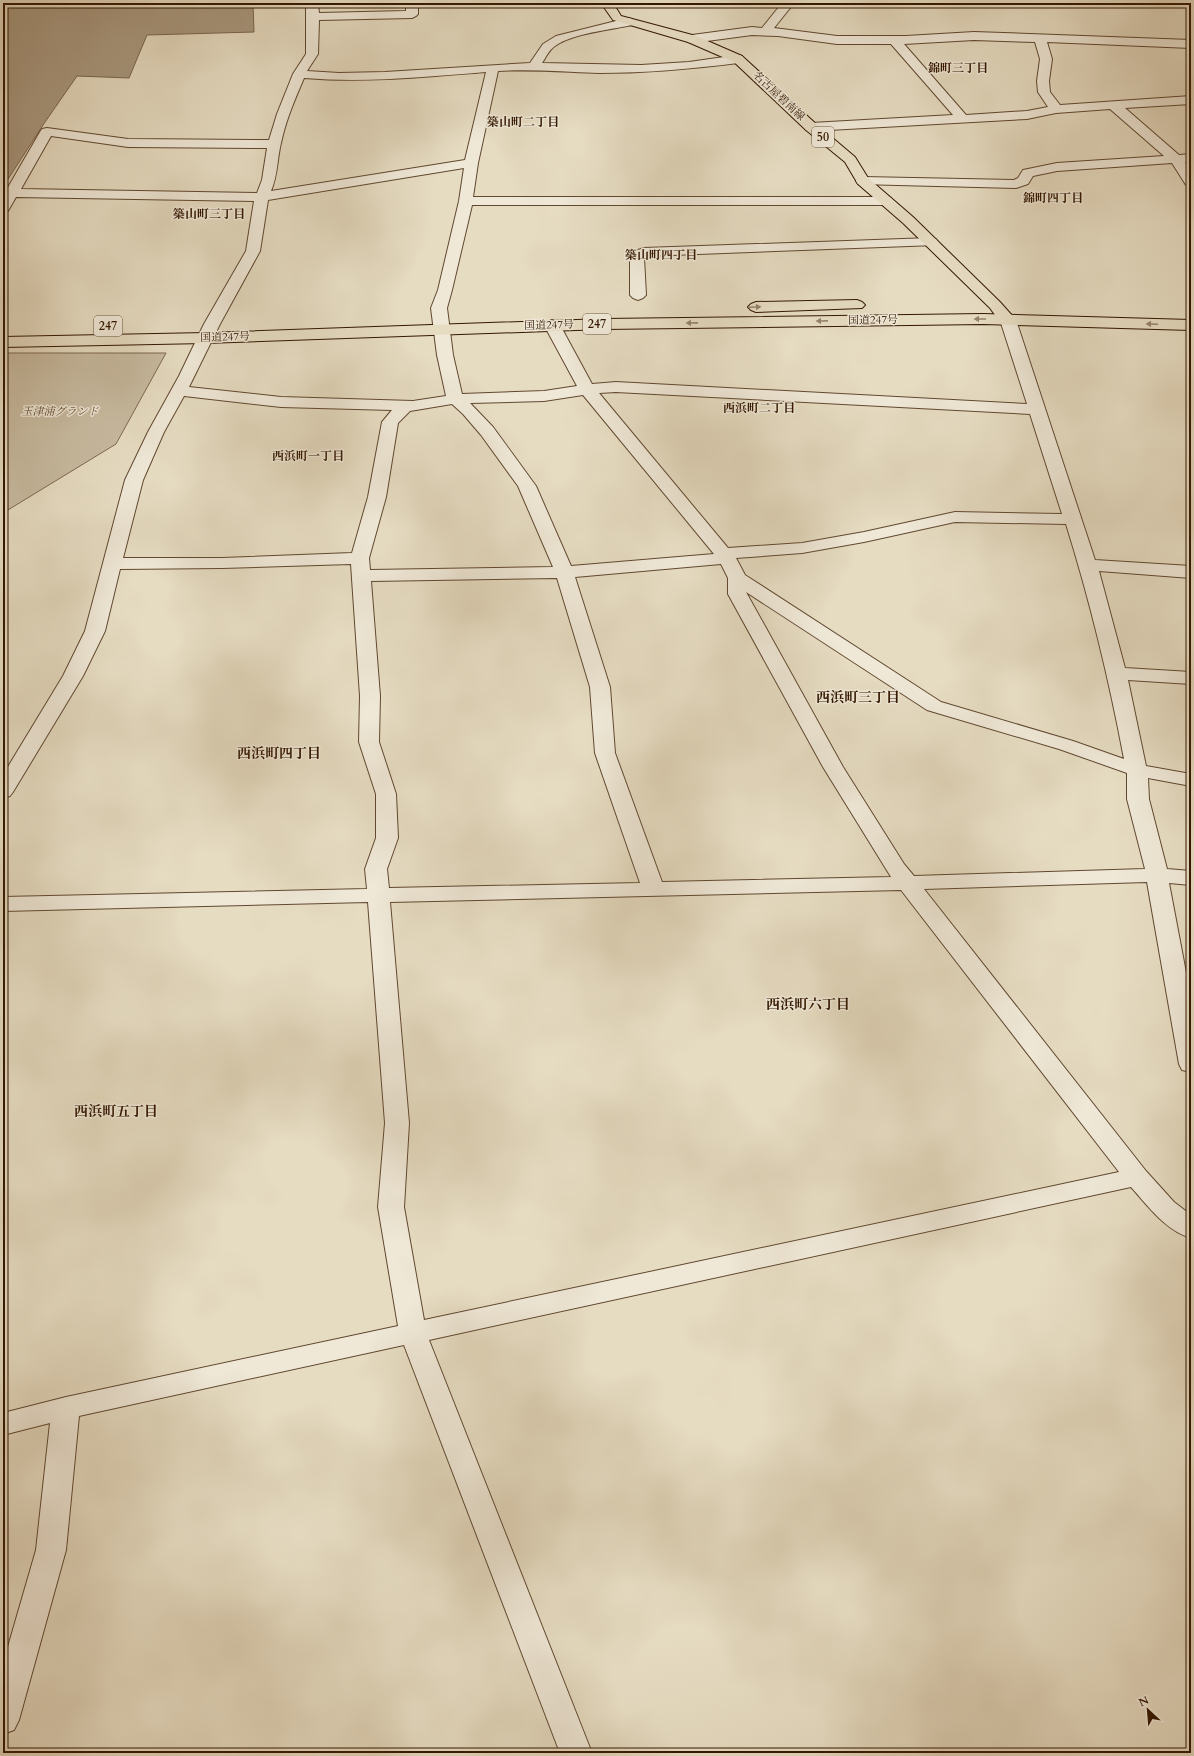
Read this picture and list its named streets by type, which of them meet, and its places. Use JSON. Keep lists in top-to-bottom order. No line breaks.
{"streets":{"main road":["名古屋碧南線","50","国道247号","247"]},"crossings":[["名古屋碧南線","国道247号"]],"districts":["錦町三丁目","築山町二丁目","錦町四丁目","築山町三丁目","築山町四丁目","西浜町二丁目","西浜町一丁目","西浜町三丁目","西浜町四丁目","西浜町六丁目","西浜町五丁目"],"parks":["玉津浦グランド"],"north":"top left"}
